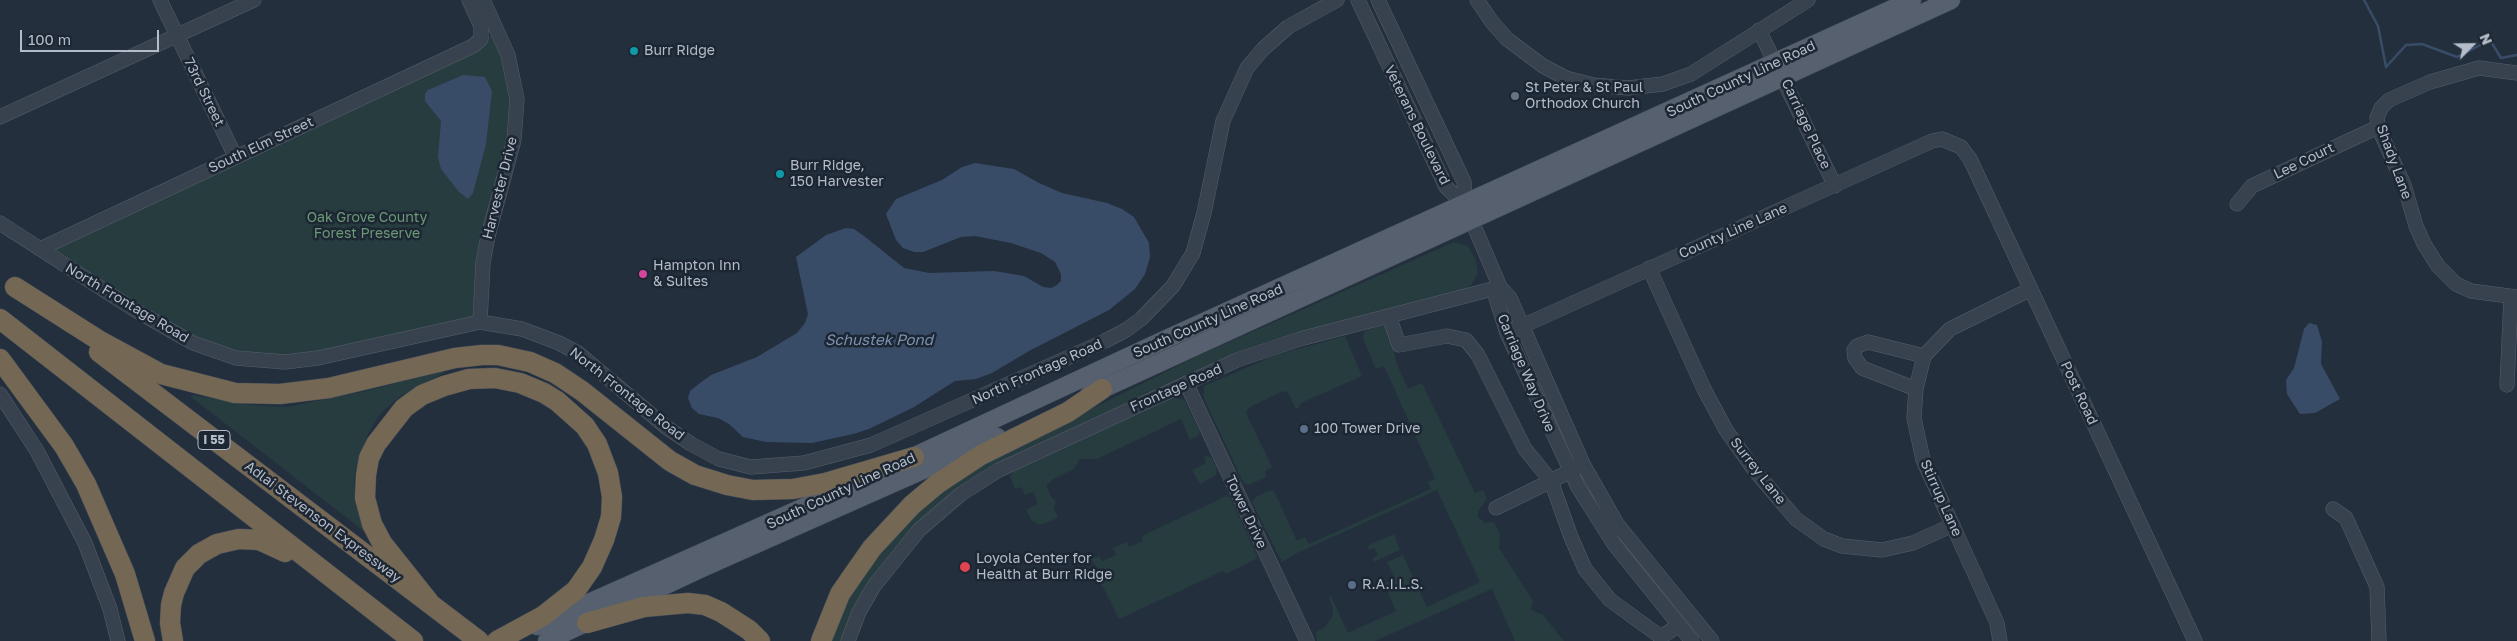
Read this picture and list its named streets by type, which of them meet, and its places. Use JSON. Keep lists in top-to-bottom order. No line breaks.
{"streets":{"highway":["I 55","Adlai Stevenson Expressway"],"main road":["South County Line Road"],"street":["73rd Street","Carriage Place","Veterans Boulevard","South Elm Street","Lee Court","Shady Lane","Harvester Drive","County Line Lane","North Frontage Road","Carriage Way Drive","Frontage Road","Post Road","Surrey Lane","Stirrup Lane","Tower Drive"]},"crossings":[["South County Line Road","Carriage Place"],["South County Line Road","Veterans Boulevard"],["73rd Street","South Elm Street"],["Carriage Place","County Line Lane"],["South Elm Street","North Frontage Road"],["Lee Court","Shady Lane"],["Harvester Drive","North Frontage Road"],["County Line Lane","Carriage Way Drive"],["County Line Lane","Post Road"],["County Line Lane","Surrey Lane"],["Carriage Way Drive","Frontage Road"],["Frontage Road","Tower Drive"],["Surrey Lane","Stirrup Lane"]],"water":["Schustek Pond"],"parks":["Oak Grove County Forest Preserve"],"places":["Burr Ridge","St Peter & St Paul Orthodox Church","Burr Ridge, 150 Harvester","Hampton Inn & Suites","100 Tower Drive","Loyola Center for Health at Burr Ridge","R.A.I.L.S."],"scale_bar":"100 m","north":"top right"}
